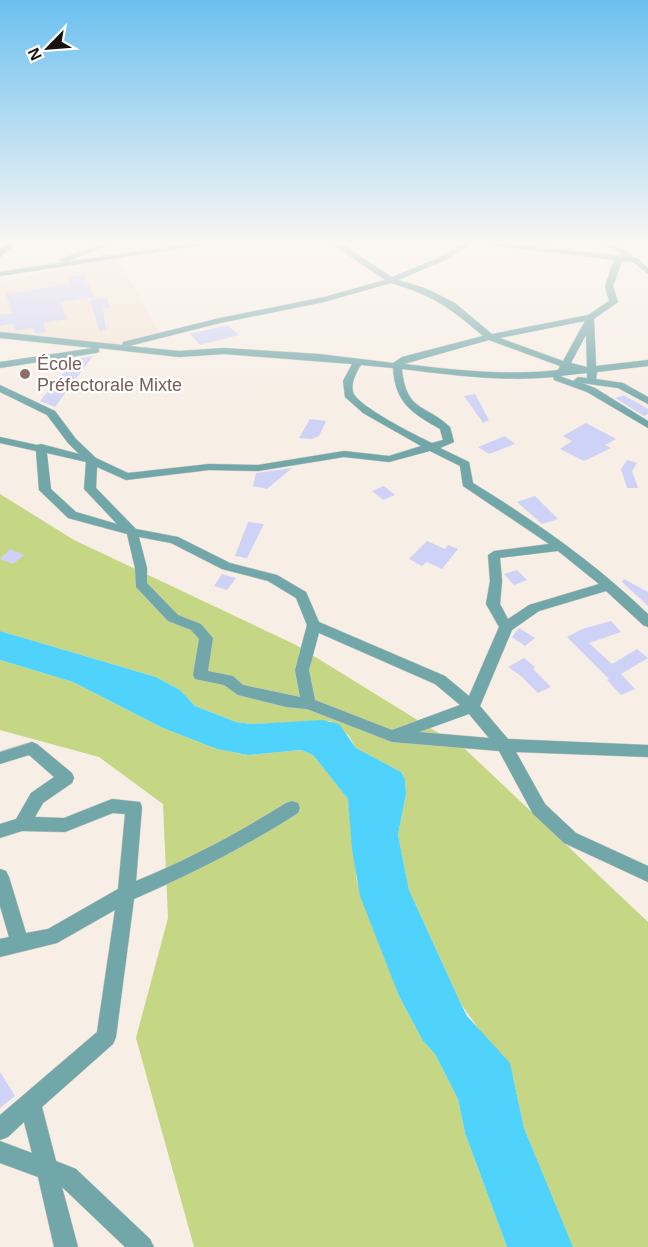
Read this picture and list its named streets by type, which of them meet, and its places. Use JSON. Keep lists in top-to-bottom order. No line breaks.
{"places":["École Préfectorale Mixte"],"north":"bottom left"}
